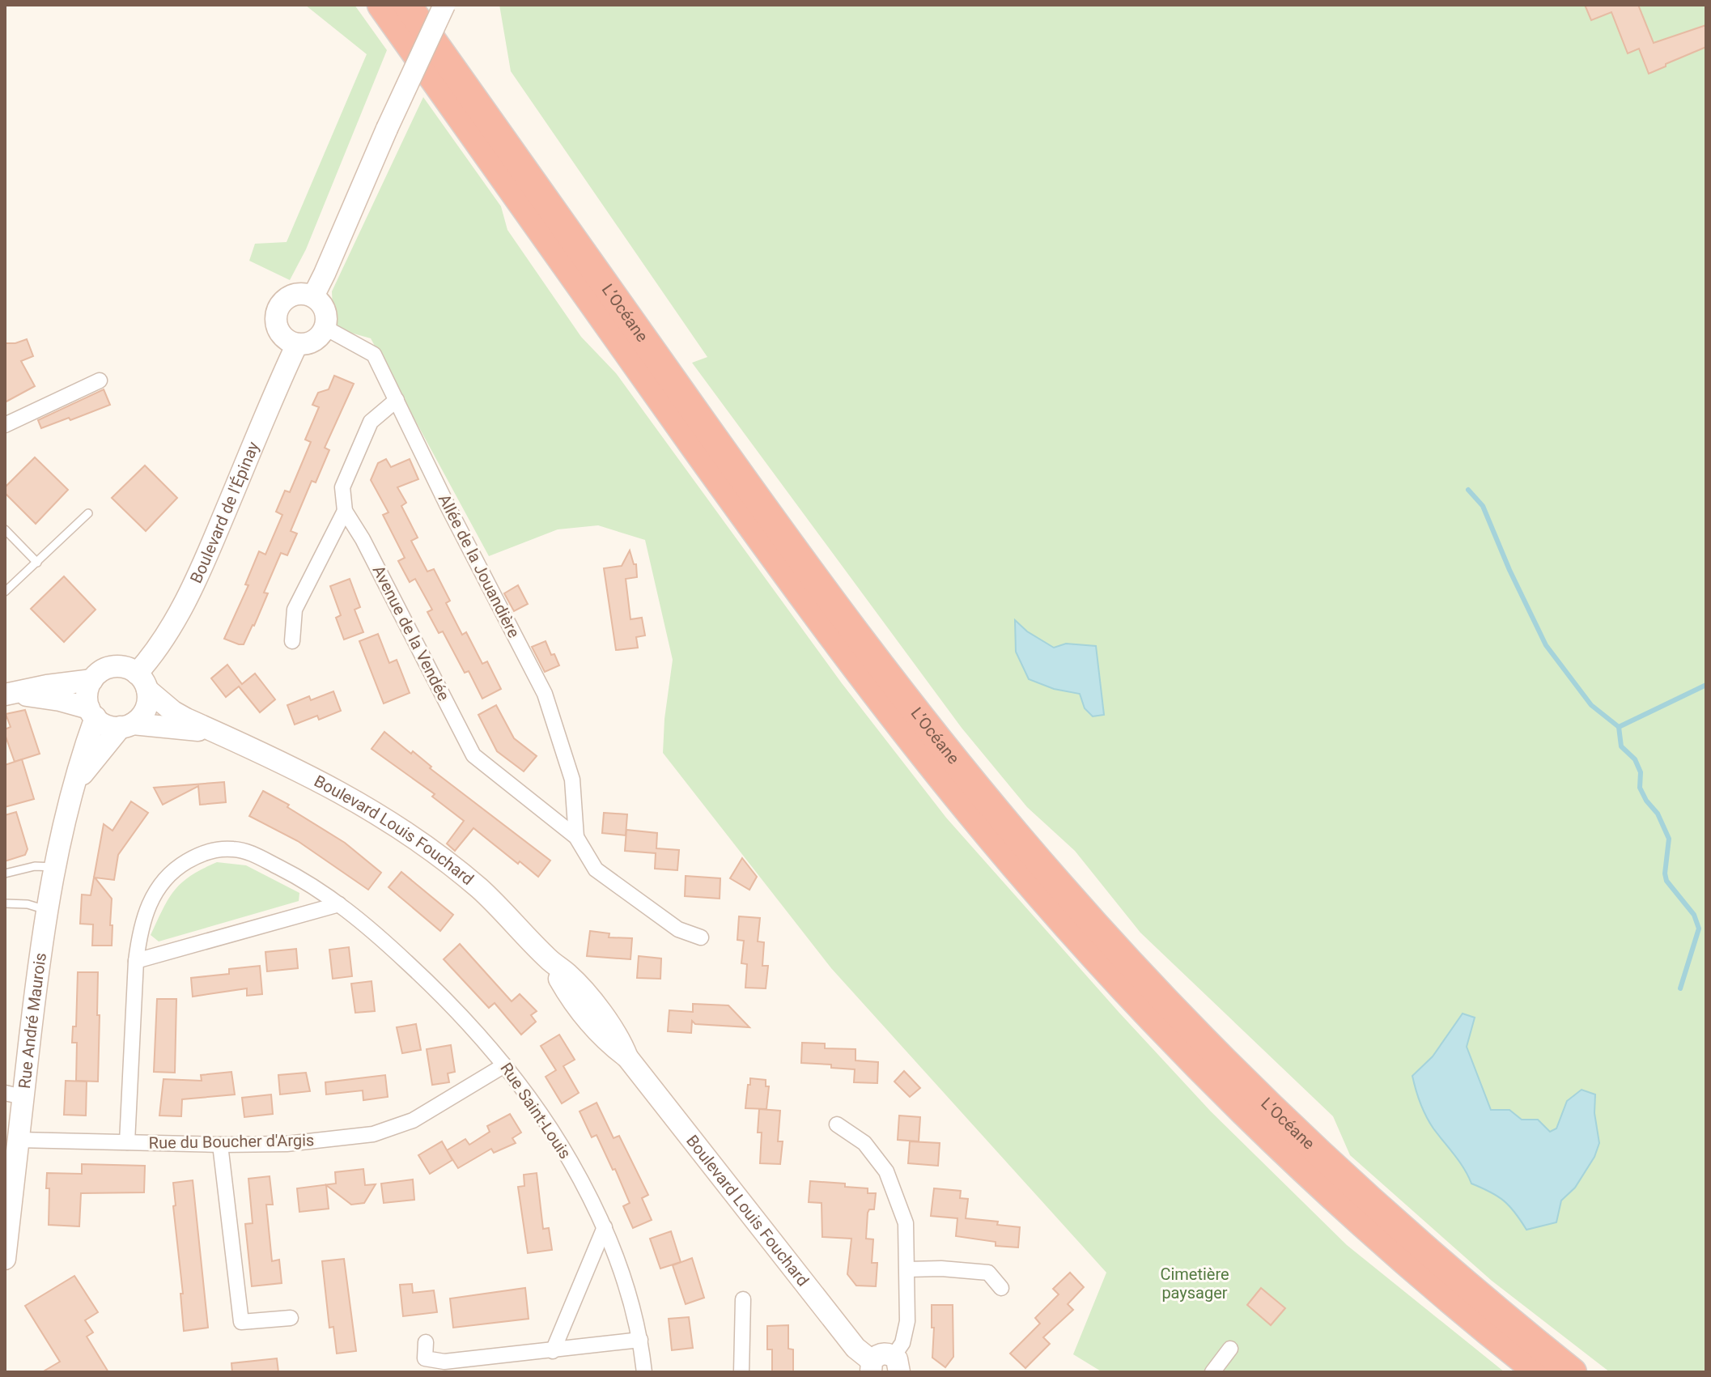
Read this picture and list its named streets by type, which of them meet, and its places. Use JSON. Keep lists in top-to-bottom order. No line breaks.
{"streets":{"highway":["L’Océane"],"street":["Boulevard de l'Épinay","Allée de la Jouandière","Avenue de la Vendée","Boulevard Louis Fouchard","Rue André Maurois","Rue Saint-Louis","Rue du Boucher d'Argis"]},"crossings":[["Boulevard de l'Épinay","Allée de la Jouandière"],["Boulevard de l'Épinay","Boulevard Louis Fouchard"],["Boulevard de l'Épinay","Rue André Maurois"],["Allée de la Jouandière","Avenue de la Vendée"],["Boulevard Louis Fouchard","Rue André Maurois"],["Rue André Maurois","Rue du Boucher d'Argis"],["Rue Saint-Louis","Rue du Boucher d'Argis"]],"parks":["Cimetière paysager"]}
